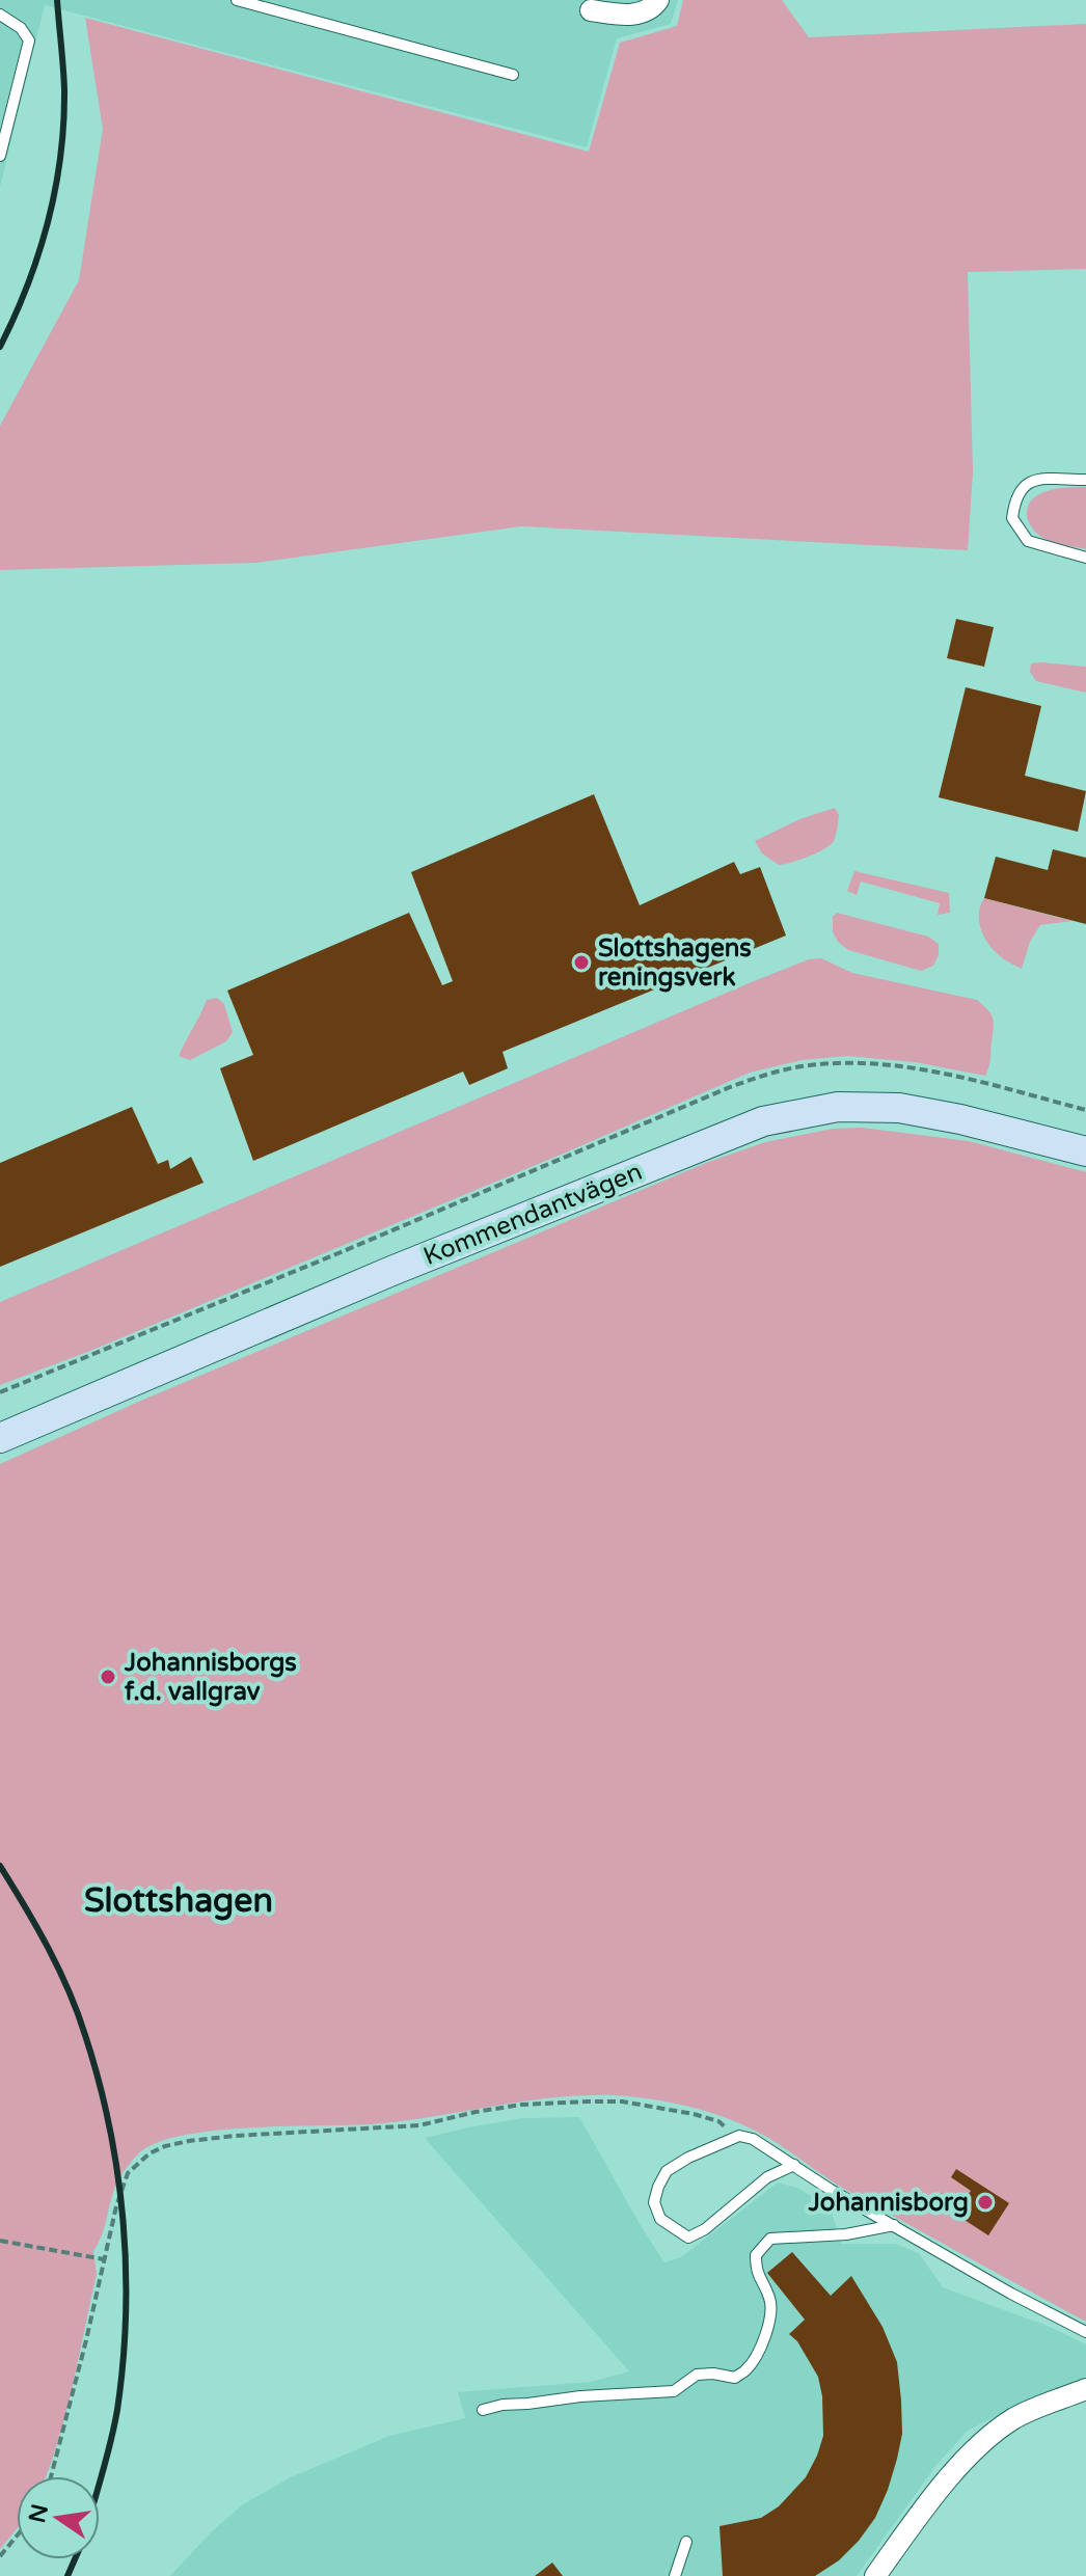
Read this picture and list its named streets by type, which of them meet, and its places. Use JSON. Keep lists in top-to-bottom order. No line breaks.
{"streets":{"street":["Kommendantvägen"]},"districts":["Slottshagen"],"places":["Slottshagens reningsverk","Johannisborgs f.d. vallgrav","Johannisborg"],"north":"left"}
